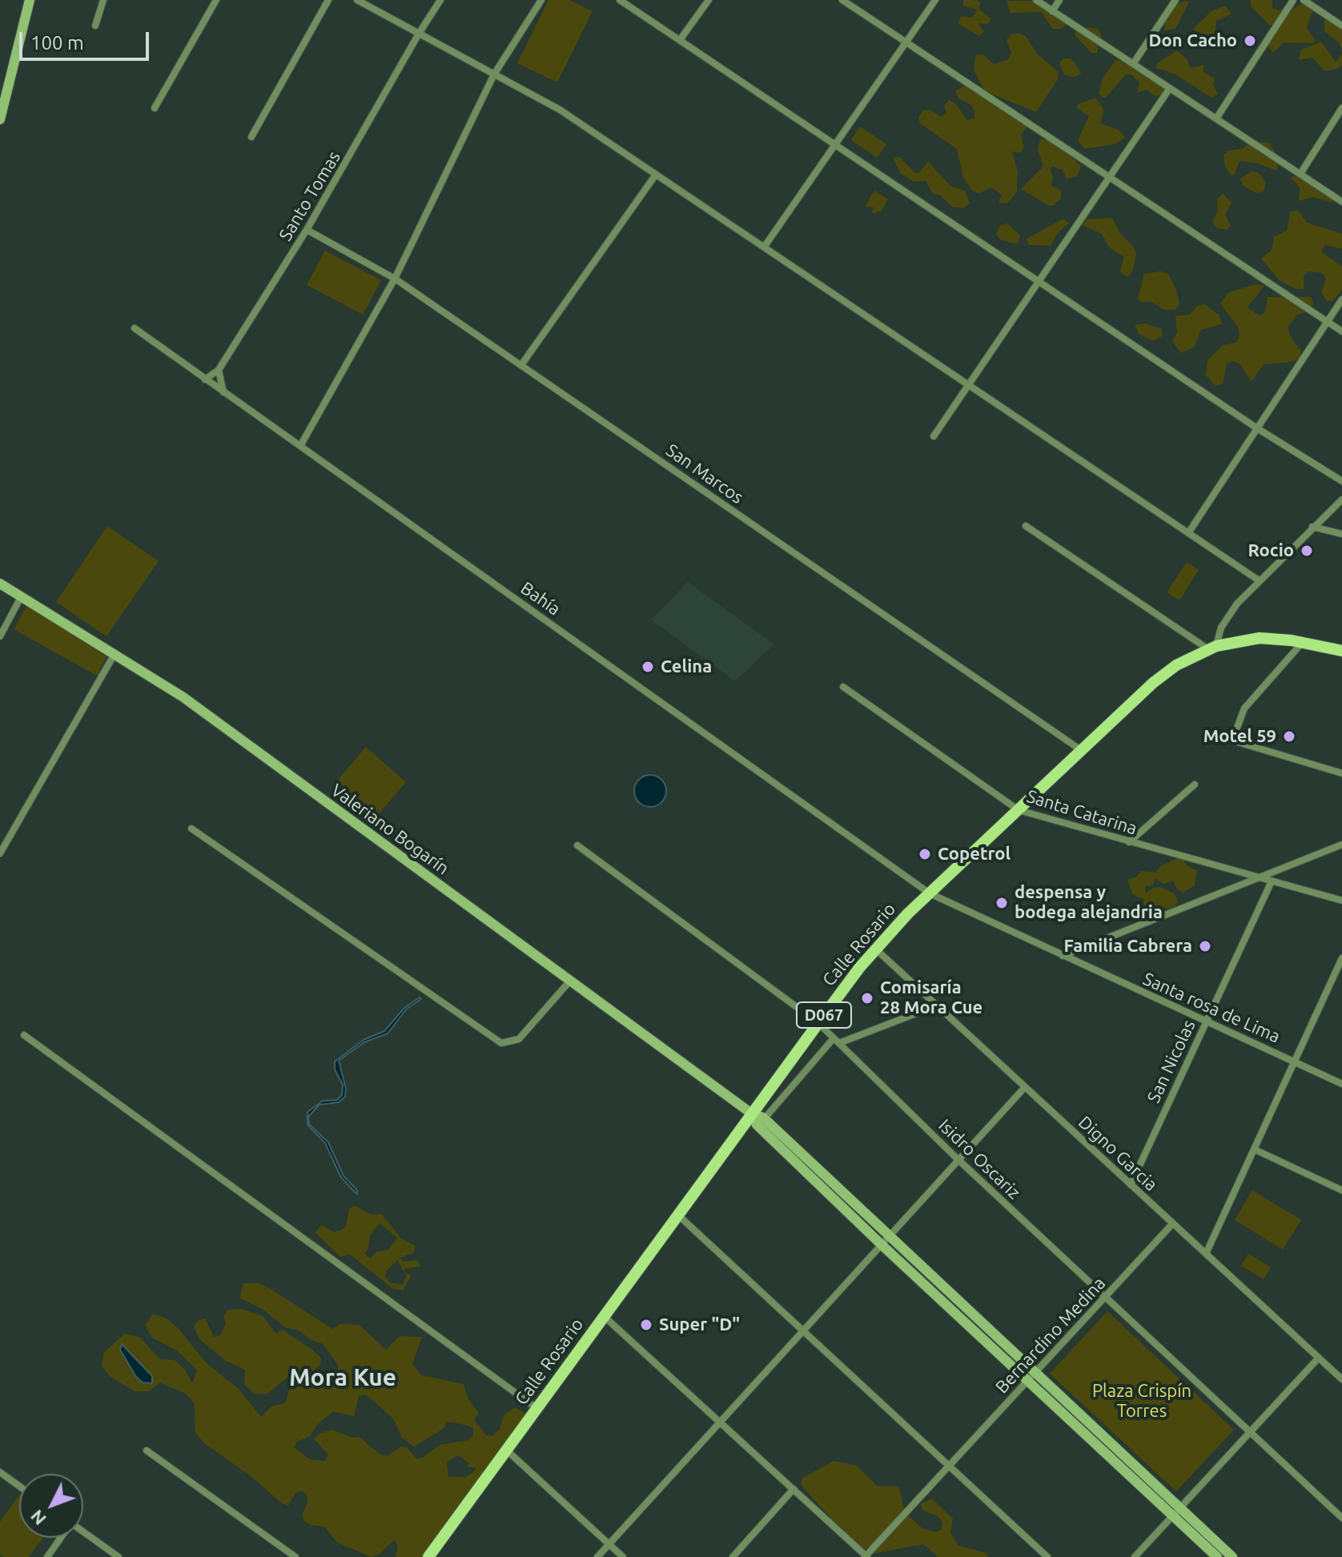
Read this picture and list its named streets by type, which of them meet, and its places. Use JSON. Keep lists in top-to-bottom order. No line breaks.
{"streets":{"main road":["Calle Rosario","D067"],"street":["Santo Tomas","San Marcos","Bahía","Santa Catarina","Valeriano Bogarín","Santa rosa de Lima","San Nicolas","Digno Garcia","Isidro Oscariz","Bernardino Medina"]},"crossings":[["Santo Tomas","San Marcos"],["Santo Tomas","Bahía"],["San Marcos","Calle Rosario"],["Bahía","Calle Rosario"],["Bahía","Santa rosa de Lima"],["Santa Catarina","Calle Rosario"],["Santa Catarina","San Nicolas"],["Valeriano Bogarín","Calle Rosario"],["Calle Rosario","Santa rosa de Lima"],["Calle Rosario","Digno Garcia"],["Calle Rosario","Isidro Oscariz"],["Santa rosa de Lima","San Nicolas"],["San Nicolas","Digno Garcia"],["Digno Garcia","Bernardino Medina"],["Isidro Oscariz","Bernardino Medina"]],"districts":["Mora Kue"],"parks":["Plaza Crispín Torres"],"places":["Don Cacho","Rocio","Celina","Motel 59","Copetrol","despensa y bodega alejandria","Familia Cabrera","Comisaría 28 Mora Cue","Super \"D\""],"scale_bar":"100 m","north":"bottom left"}
